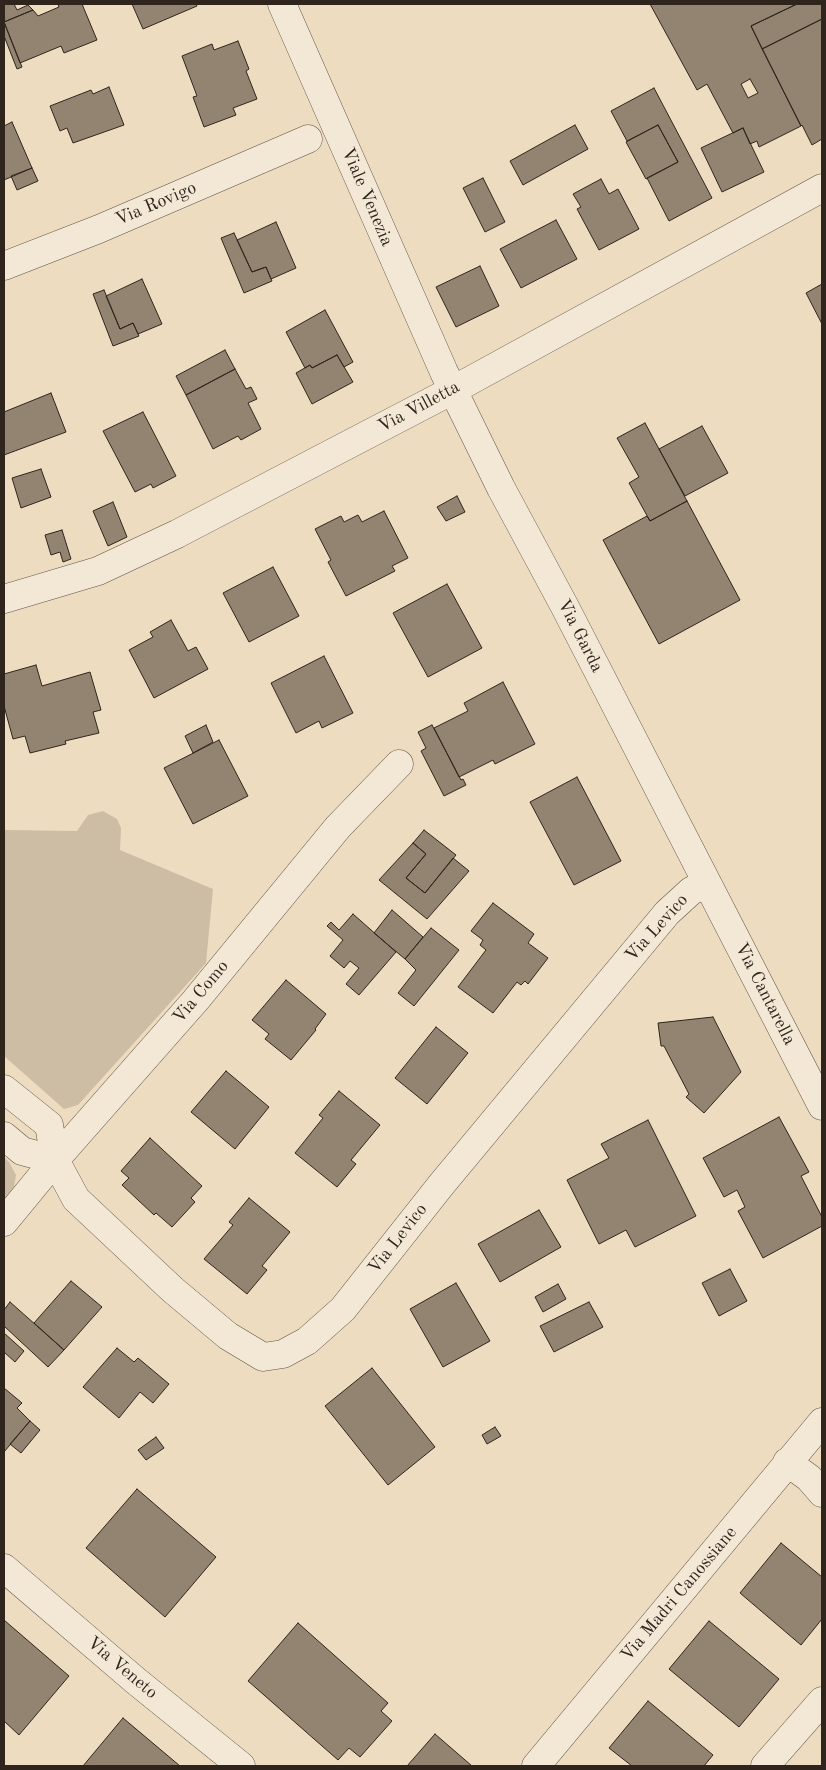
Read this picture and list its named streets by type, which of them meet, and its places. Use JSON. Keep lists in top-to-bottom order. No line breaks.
{"streets":{"street":["Viale Venezia","Via Rovigo","Via Villetta","Via Garda","Via Levico","Via Como","Via Cantarella","Via Madri Canossiane","Via Veneto"]},"crossings":[["Viale Venezia","Via Villetta"],["Viale Venezia","Via Garda"],["Via Villetta","Via Garda"],["Via Garda","Via Levico"],["Via Garda","Via Cantarella"],["Via Levico","Via Como"],["Via Levico","Via Cantarella"]]}
